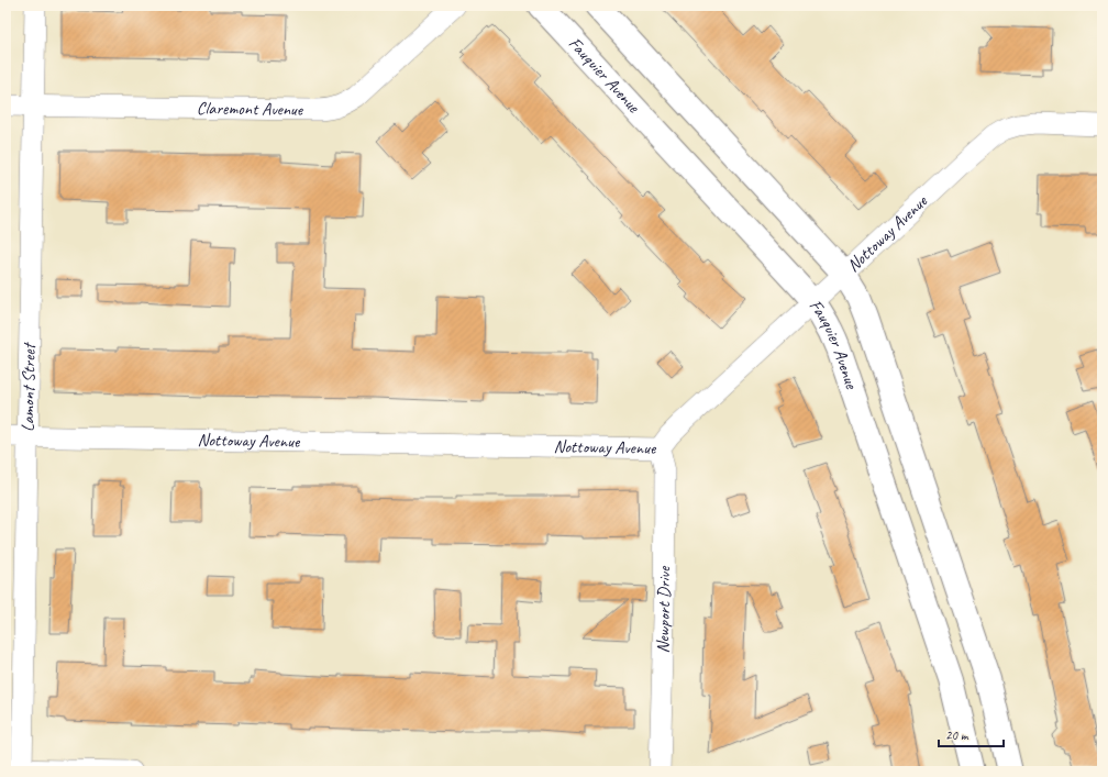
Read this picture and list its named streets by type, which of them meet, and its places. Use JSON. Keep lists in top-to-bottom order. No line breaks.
{"streets":{"street":["Fauquier Avenue","Claremont Avenue","Nottoway Avenue","Lamont Street","Newport Drive"]},"crossings":[["Fauquier Avenue","Nottoway Avenue"],["Claremont Avenue","Lamont Street"],["Nottoway Avenue","Lamont Street"],["Nottoway Avenue","Newport Drive"]],"scale_bar":"20 m"}
